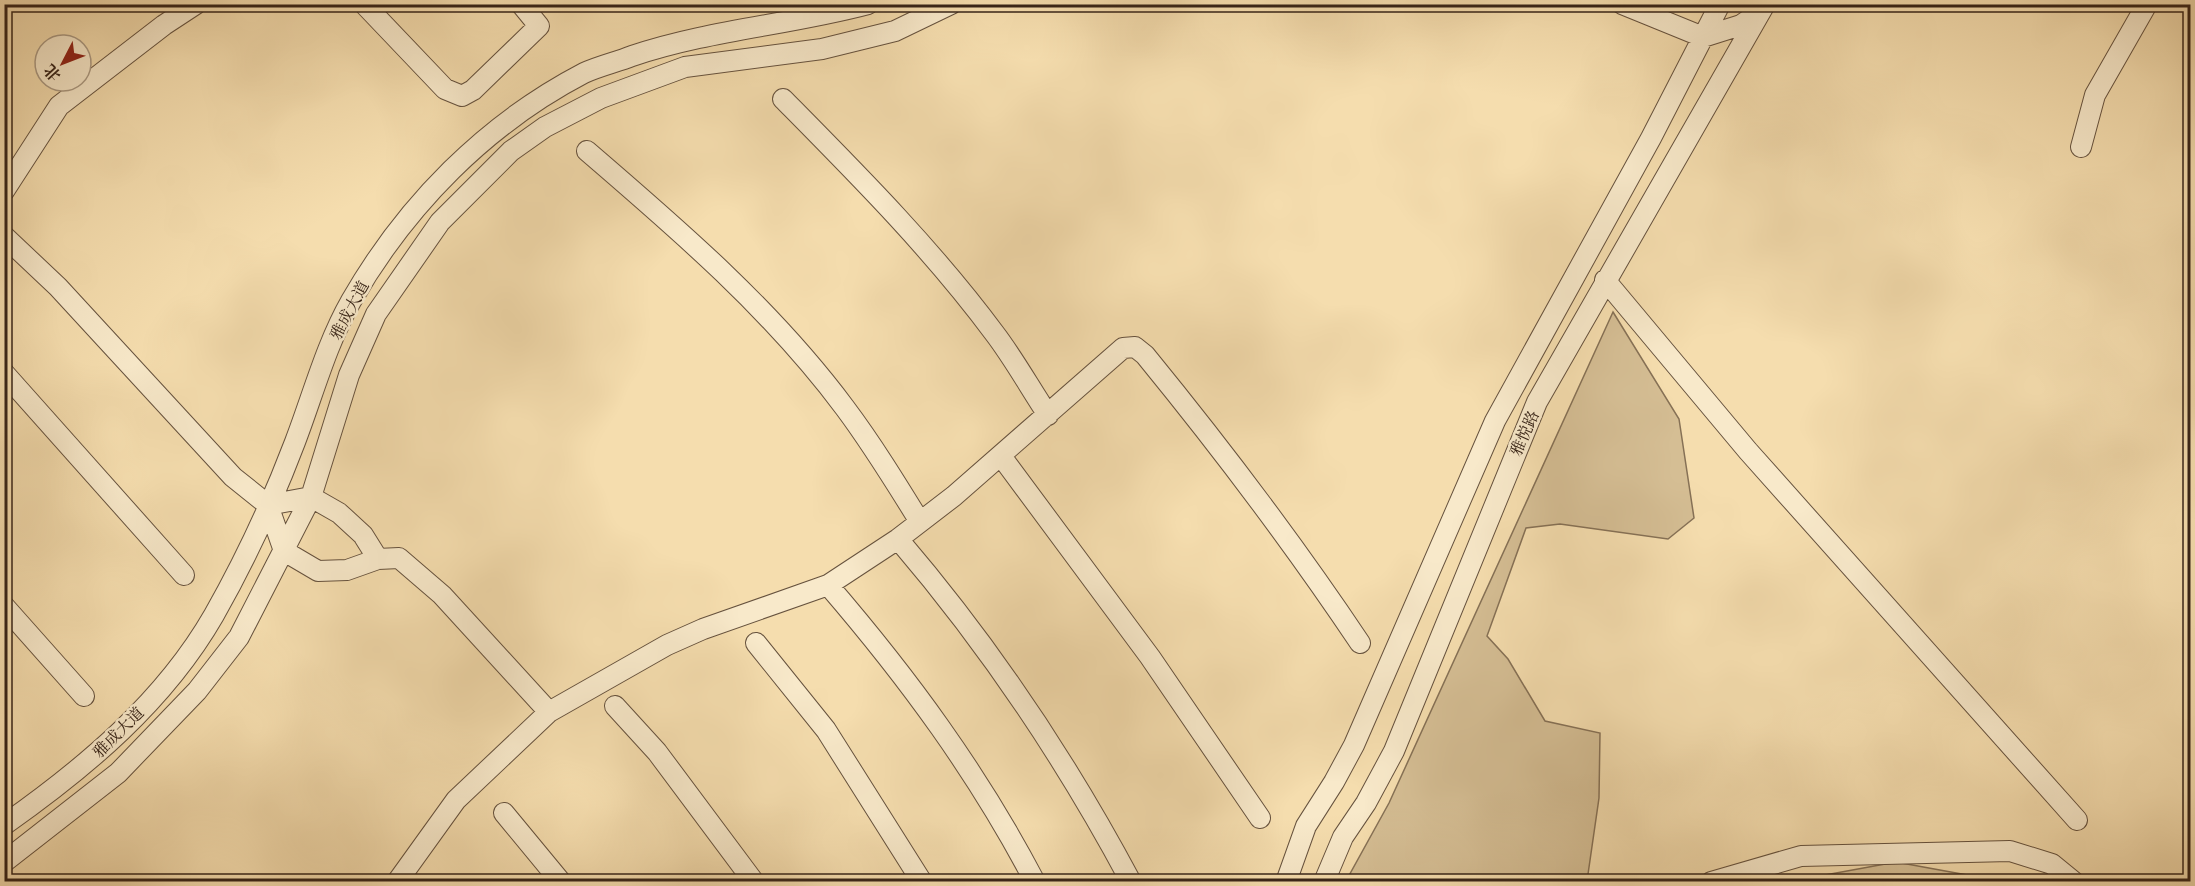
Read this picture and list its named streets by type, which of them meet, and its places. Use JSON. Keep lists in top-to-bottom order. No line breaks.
{"streets":{"street":["雅成大道","雅悦路"]},"north":"bottom left"}
